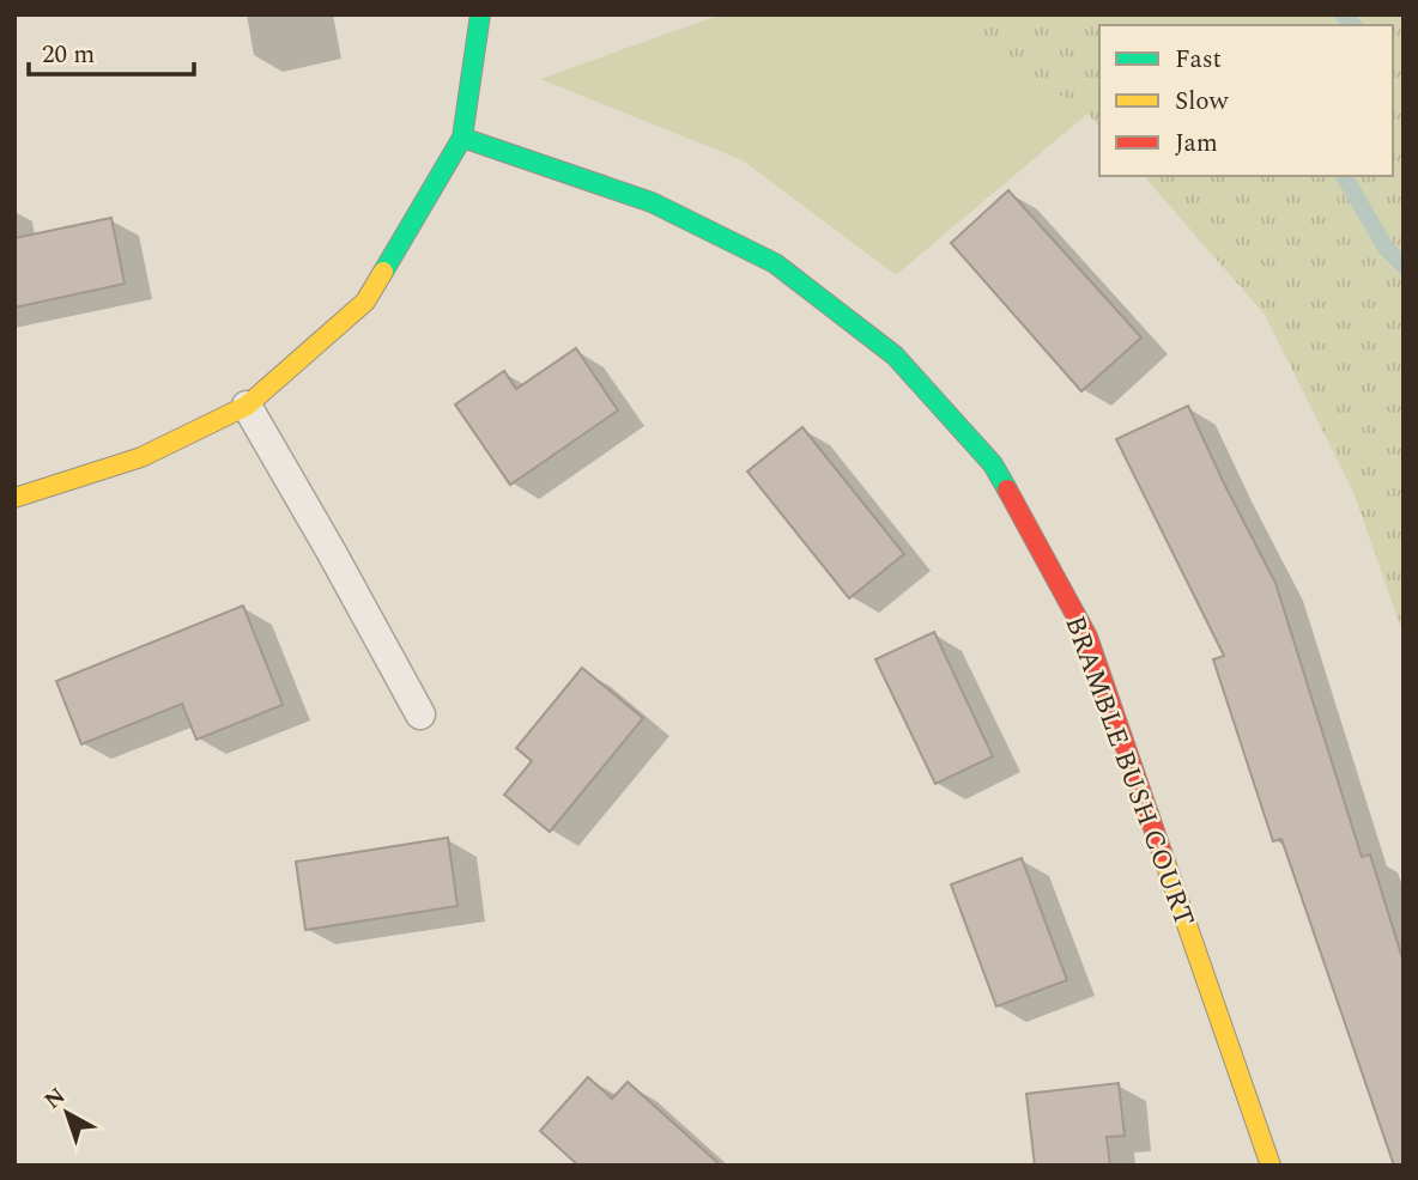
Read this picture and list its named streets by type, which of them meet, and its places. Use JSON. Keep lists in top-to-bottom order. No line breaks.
{"streets":{"street":["BRAMBLE BUSH COURT"]},"legend":["Fast","Slow","Jam"],"scale_bar":"20 m","north":"top left"}
